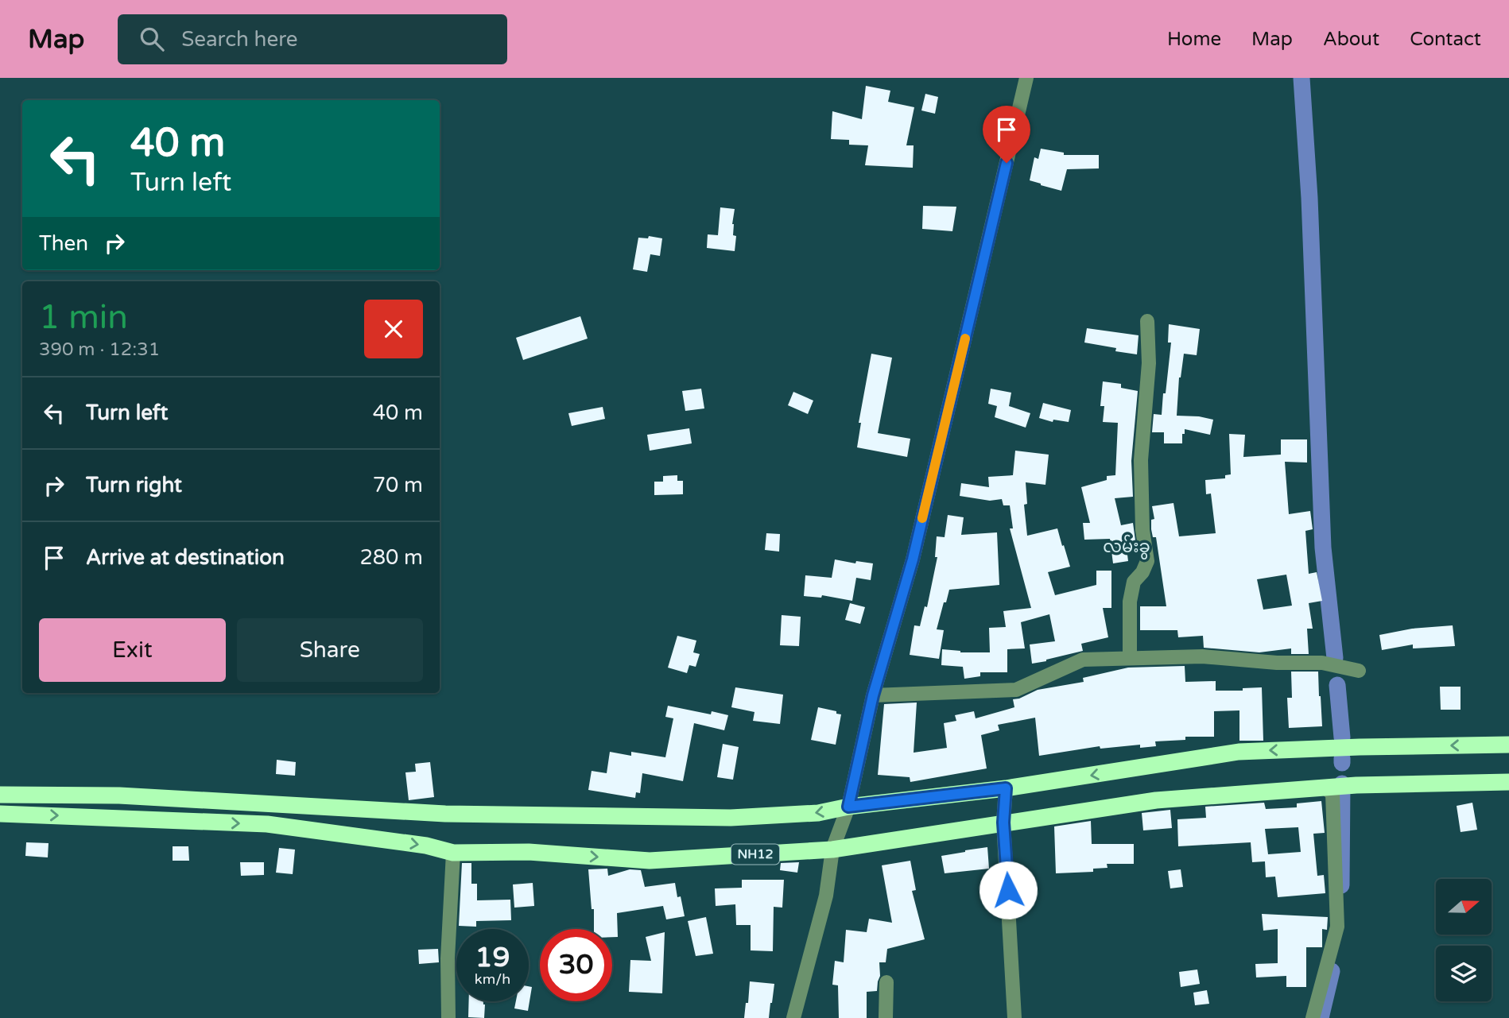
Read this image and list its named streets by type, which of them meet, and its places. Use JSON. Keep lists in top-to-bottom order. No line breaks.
{"streets":{"highway":["NH12"]},"districts":["လမ်းခွ"],"north":"right","page":{"header":"Map","search":"Search here","nav":["Home","Map","About","Contact"],"turn":["40 m","Turn left"],"then":"Then","heading":["1 min","390 m · 12:31"],"list":[{"name":"Turn left","value":"40 m"},{"name":"Turn right","value":"70 m"},{"name":"Arrive at destination","value":"280 m"}],"buttons":["Exit","Share"],"speed":"19 km/h","limit":"30"}}
